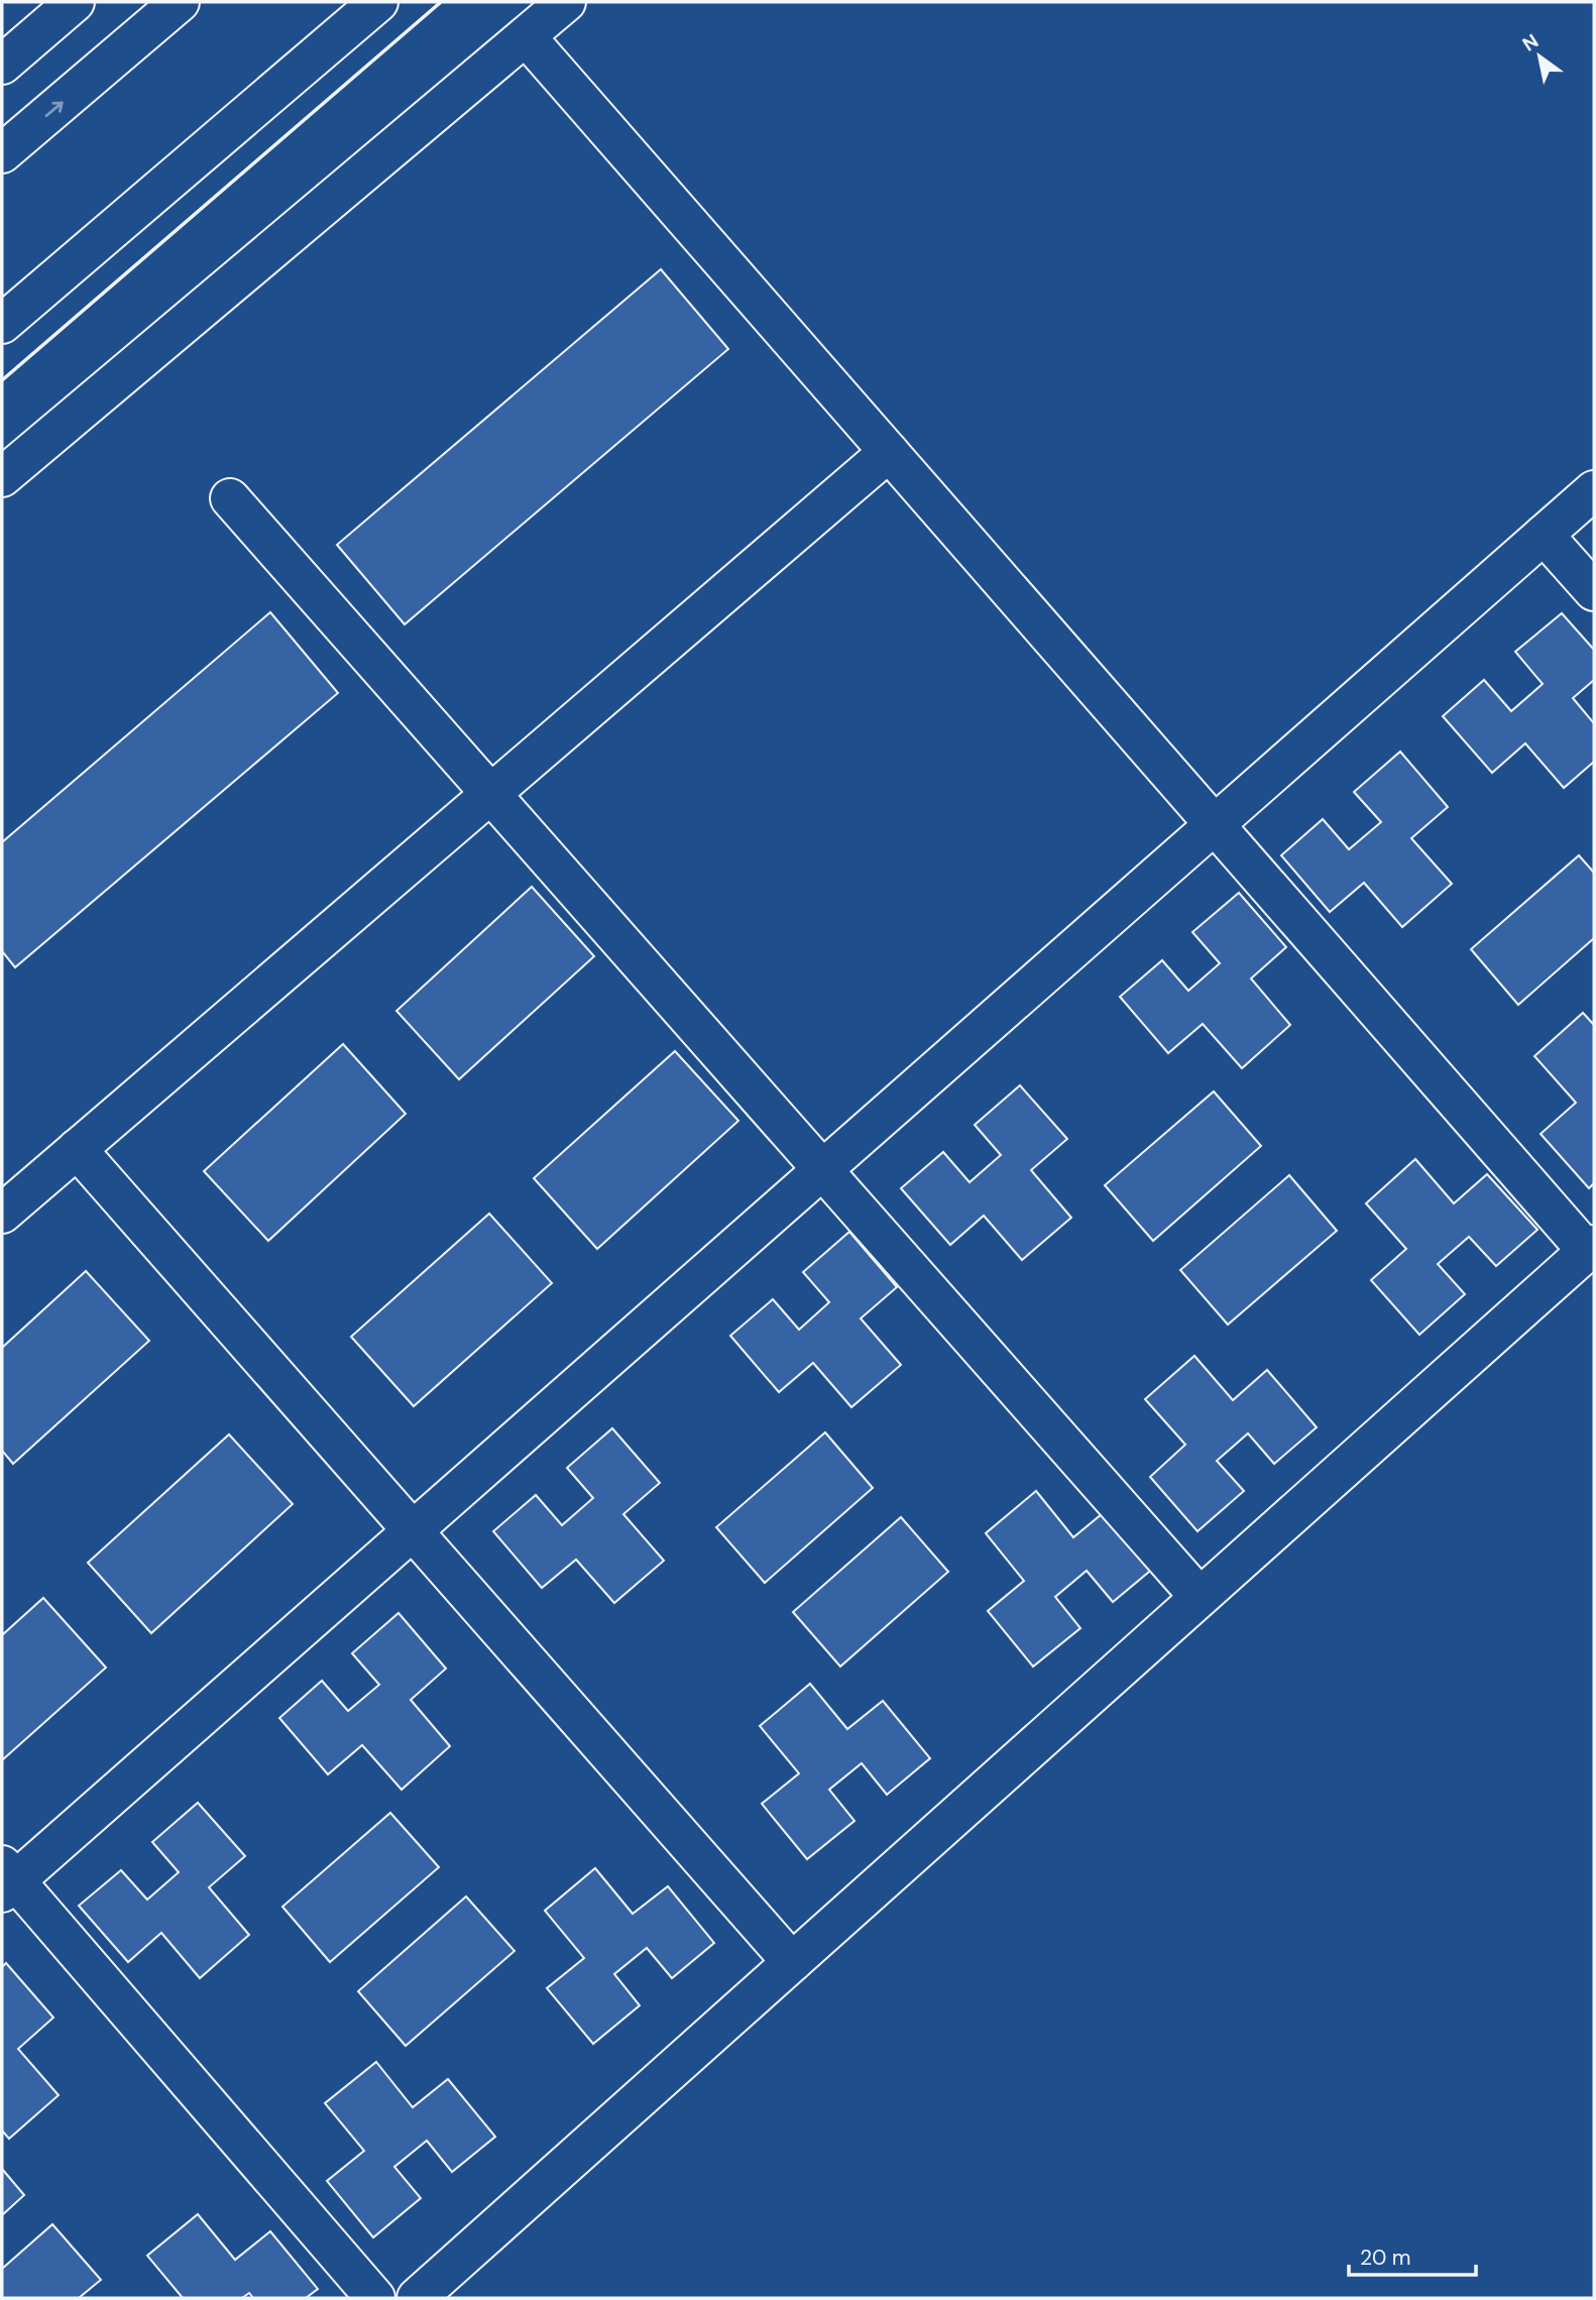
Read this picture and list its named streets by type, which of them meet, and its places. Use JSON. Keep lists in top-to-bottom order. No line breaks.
{"scale_bar":"20 m","north":"top left"}
